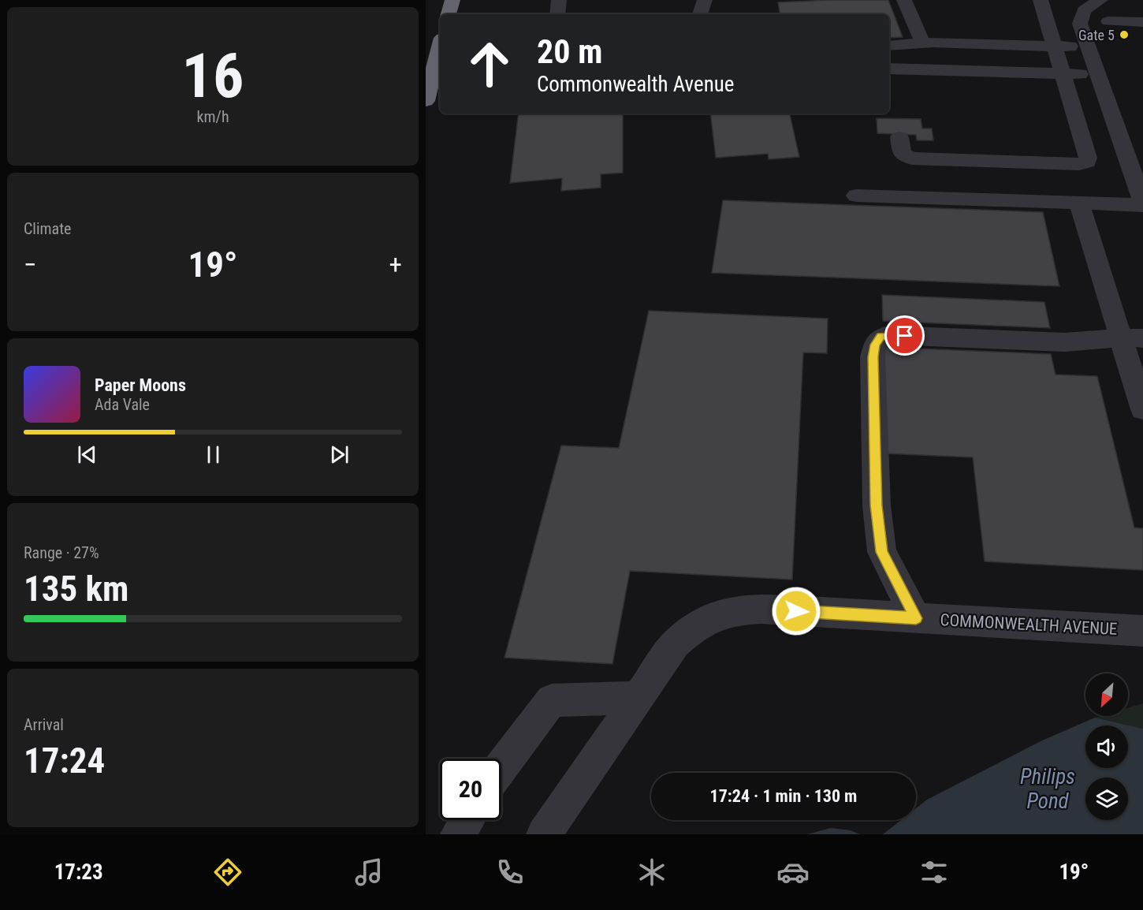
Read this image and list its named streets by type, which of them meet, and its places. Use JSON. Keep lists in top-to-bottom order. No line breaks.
{"streets":{"street":["COMMONWEALTH AVENUE"]},"water":["Philips Pond"],"places":["Gate 5"],"north":"bottom left","page":{"tile":[["16","km/h"],"Climate",["Range · 27%","135 km"],["Arrival","17:24"]],"turn":["20 m","Commonwealth Avenue"],"heat":["−","19°","+"],"song":["Paper Moons","Ada Vale"],"limit":"20","trip":"17:24 · 1 min · 130 m","tabs":["17:23","19°"]}}
